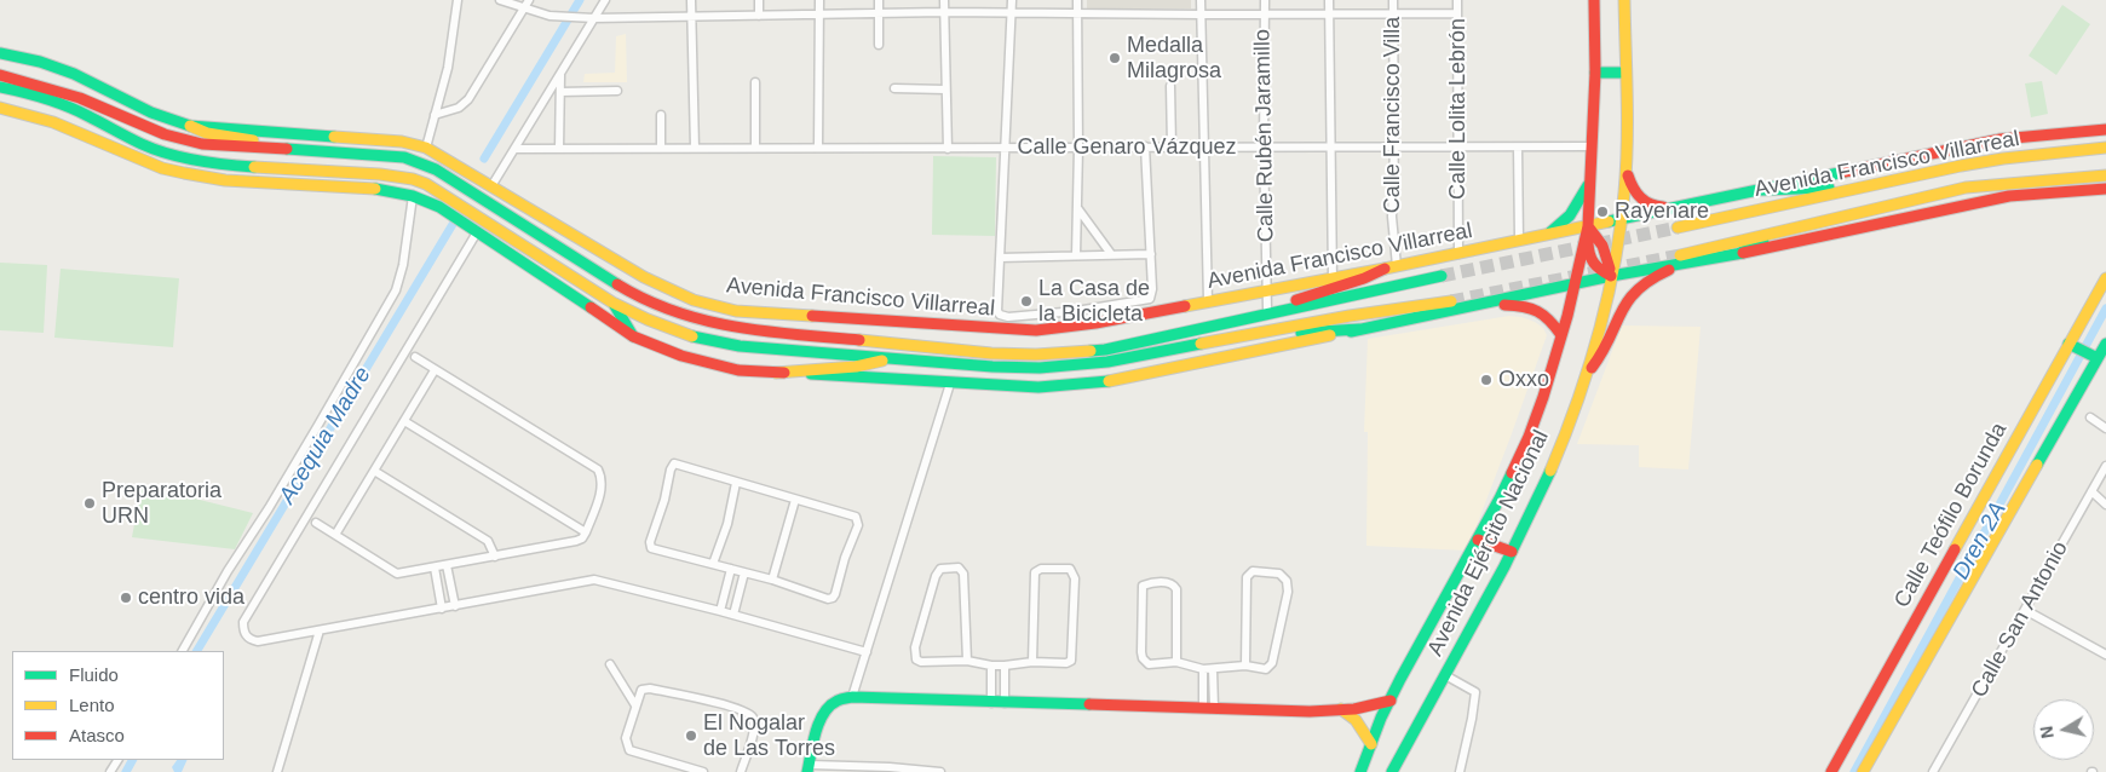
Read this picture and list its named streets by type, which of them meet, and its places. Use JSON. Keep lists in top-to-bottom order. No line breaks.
{"streets":{"main road":["Avenida Francisco Villarreal","Calle Teófilo Borunda","Avenida Ejército Nacional"],"street":["Calle Lolita Lebrón","Calle Francisco Villa","Calle Rubén Jaramillo","Calle Genaro Vázquez","Calle San Antonio"]},"crossings":[["Calle Lolita Lebrón","Calle Genaro Vázquez"],["Calle Lolita Lebrón","Avenida Francisco Villarreal"],["Calle Francisco Villa","Calle Genaro Vázquez"],["Calle Francisco Villa","Avenida Francisco Villarreal"],["Calle Rubén Jaramillo","Calle Genaro Vázquez"],["Calle Rubén Jaramillo","Avenida Francisco Villarreal"],["Calle Genaro Vázquez","Avenida Ejército Nacional"],["Avenida Francisco Villarreal","Avenida Ejército Nacional"]],"water":["Acequia Madre","Dren 2A"],"places":["Medalla Milagrosa","Rayenare","La Casa de la Bicicleta","Oxxo","Preparatoria URN","centro vida","El Nogalar de Las Torres"],"legend":["Fluido","Lento","Atasco"],"north":"left"}
